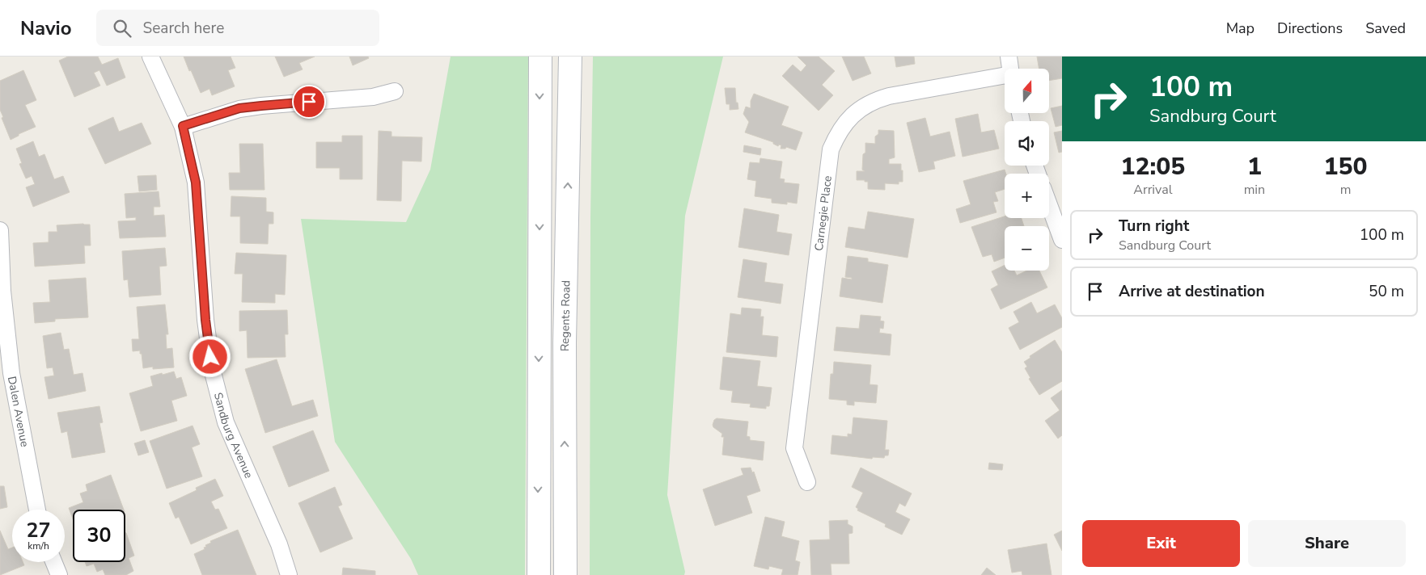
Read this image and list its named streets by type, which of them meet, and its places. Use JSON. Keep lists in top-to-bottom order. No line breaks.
{"streets":{"main road":["Regents Road"],"street":["Carnegie Place","Dalen Avenue","Sandburg Avenue"]},"north":"top","page":{"header":"Navio","search":"Search here","nav":["Map","Directions","Saved"],"turn":["100 m","Sandburg Court"],"map_buttons":["+","−"],"eta":["12:05","Arrival","1","min","150","m"],"list":[{"name":"Turn right","note":"Sandburg Court","value":"100 m"},{"name":"Arrive at destination","value":"50 m"}],"speed":"27 km/h","limit":"30","buttons":["Exit","Share"]}}
